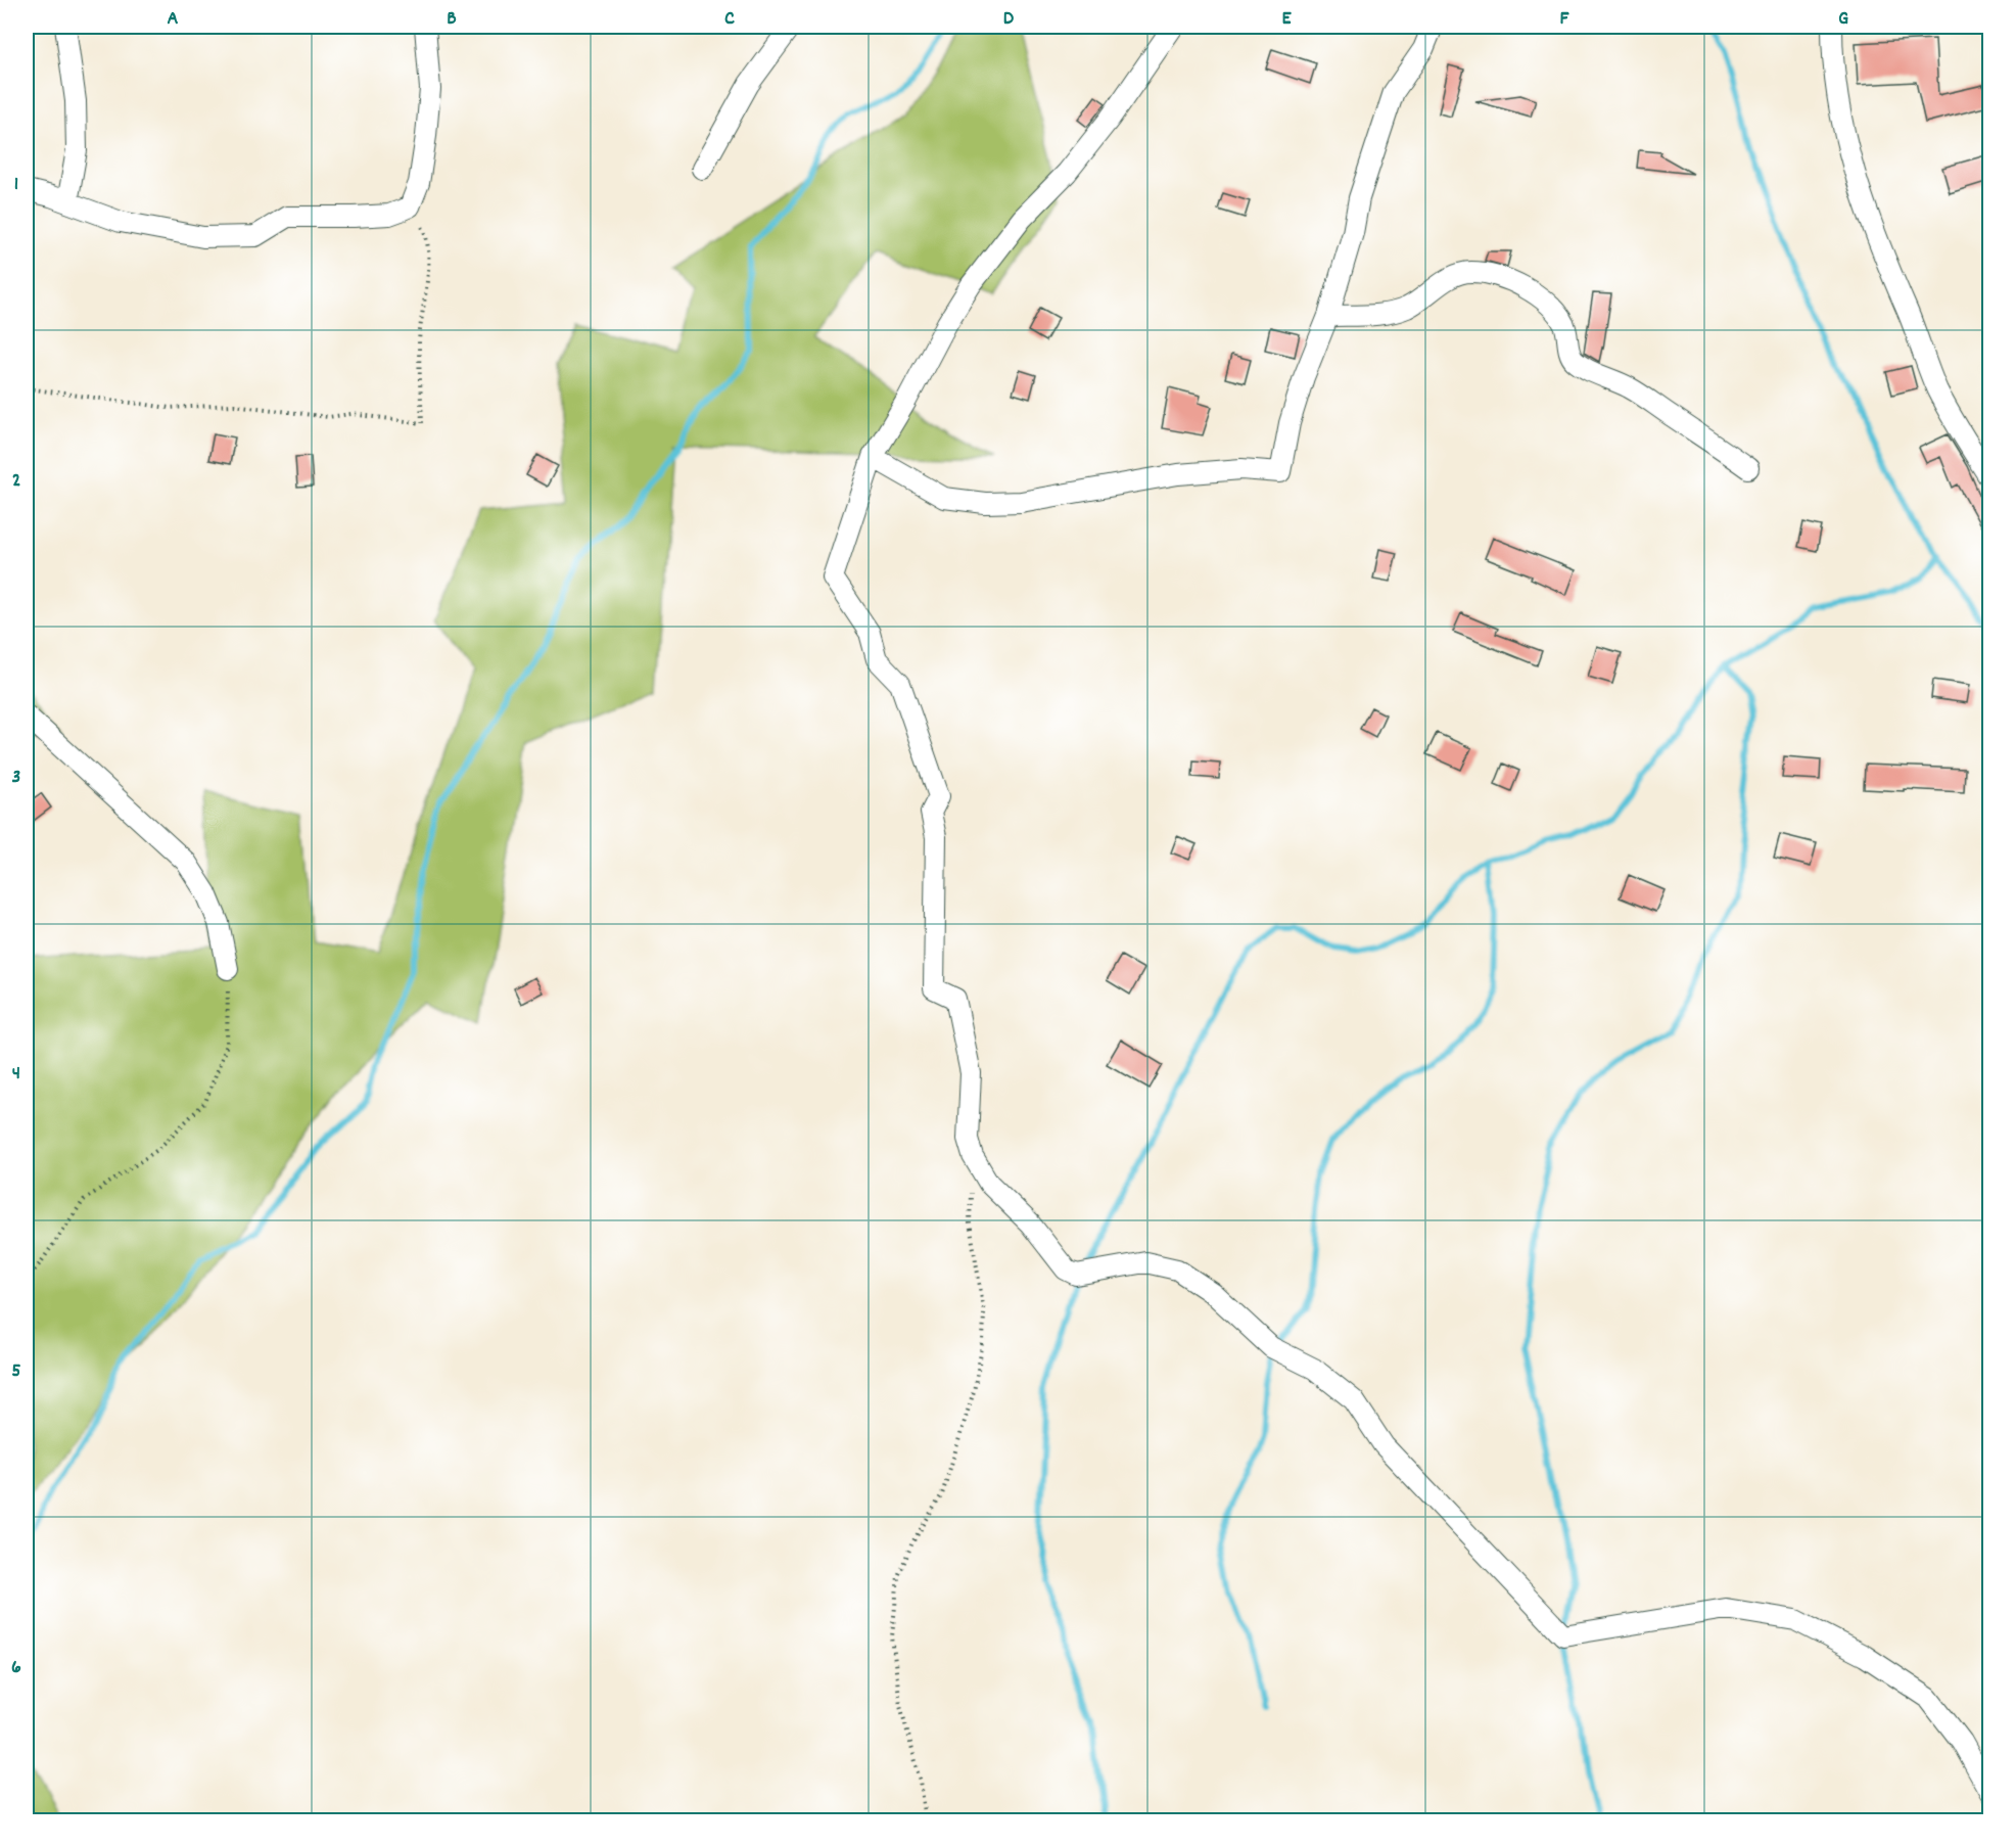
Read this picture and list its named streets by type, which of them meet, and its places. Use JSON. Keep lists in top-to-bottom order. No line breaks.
{"grid":{"columns":["A","B","C","D","E","F","G"],"rows":["1","2","3","4","5","6"]}}
